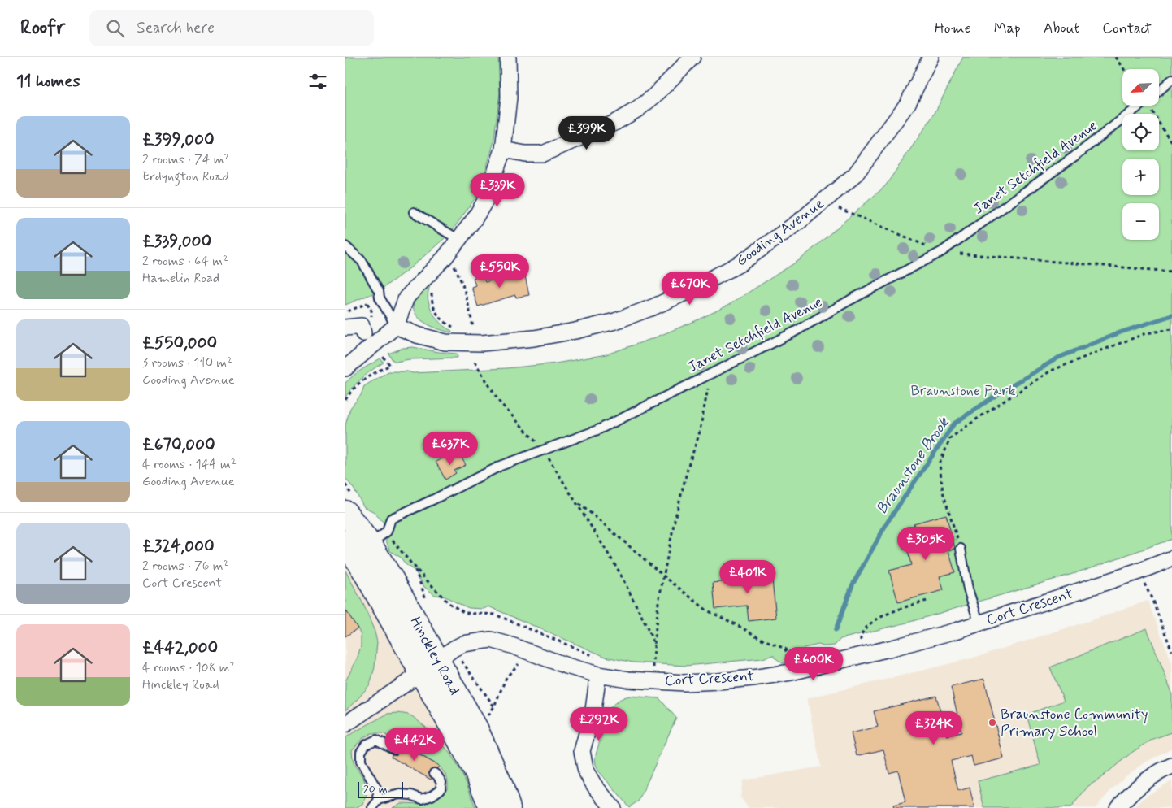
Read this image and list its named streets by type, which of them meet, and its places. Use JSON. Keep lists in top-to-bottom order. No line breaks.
{"streets":{"main road":["Hinckley Road"],"street":["Gooding Avenue","Cort Crescent"],"lane":["Janet Setchfield Avenue"]},"crossings":[["Janet Setchfield Avenue","Hinckley Road"],["Cort Crescent","Hinckley Road"]],"water":["Braunstone Brook"],"parks":["Braunstone Park"],"places":["Braunstone Community Primary School"],"scale_bar":"20 m","north":"bottom left","page":{"header":"Roofr","search":"Search here","nav":["Home","Map","About","Contact"],"heading":"11 homes","map_buttons":["+","−"],"list":[{"name":"£399,000","note":"2 rooms · 74 m² · Erdyngton Road"},{"name":"£339,000","note":"2 rooms · 64 m² · Hamelin Road"},{"name":"£550,000","note":"3 rooms · 110 m² · Gooding Avenue"},{"name":"£670,000","note":"4 rooms · 144 m² · Gooding Avenue"},{"name":"£324,000","note":"2 rooms · 76 m² · Cort Crescent"},{"name":"£442,000","note":"4 rooms · 108 m² · Hinckley Road"}],"price":["£399K","£339K","£550K","£670K","£637K","£305K","£401K","£600K","£292K","£324K","£442K"],"scale":"20 m"}}
